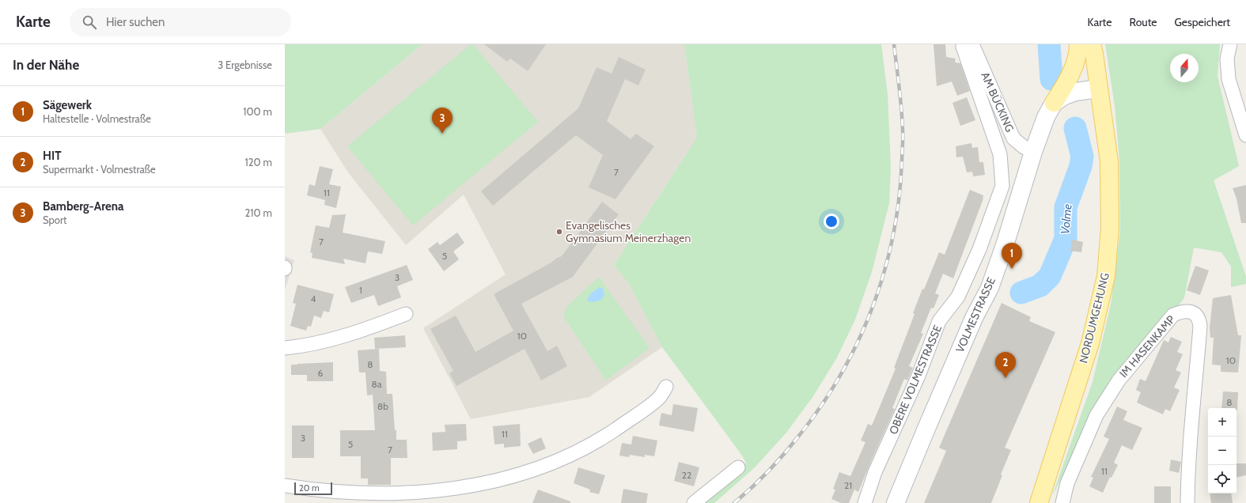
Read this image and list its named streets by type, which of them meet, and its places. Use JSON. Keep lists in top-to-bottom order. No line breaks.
{"streets":{"main road":["VOLMESTRASSE","NORDUMGEHUNG"],"street":["AM BÜCKING","IM HASENKAMP","OBERE VOLMESTRASSE"]},"crossings":[["AM BÜCKING","VOLMESTRASSE"]],"water":["Volme"],"places":["Evangelisches Gymnasium Meinerzhagen"],"house_numbers":["7","11","7","5","3","1","4","10","10","8","6","8a","8","8b","11","3","5","7","11","22","21"],"scale_bar":"20 m","north":"top","page":{"header":"Karte","search":"Hier suchen","nav":["Karte","Route","Gespeichert"],"heading":["In der Nähe","3 Ergebnisse"],"list":[{"mark":"1","name":"Sägewerk","note":"Haltestelle · Volmestraße","value":"100 m"},{"mark":"2","name":"HIT","note":"Supermarkt · Volmestraße","value":"120 m"},{"mark":"3","name":"Bamberg-Arena","note":"Sport","value":"210 m"}],"pins":["3","1","2"],"map_buttons":["+","−"],"scale":"20 m"}}
